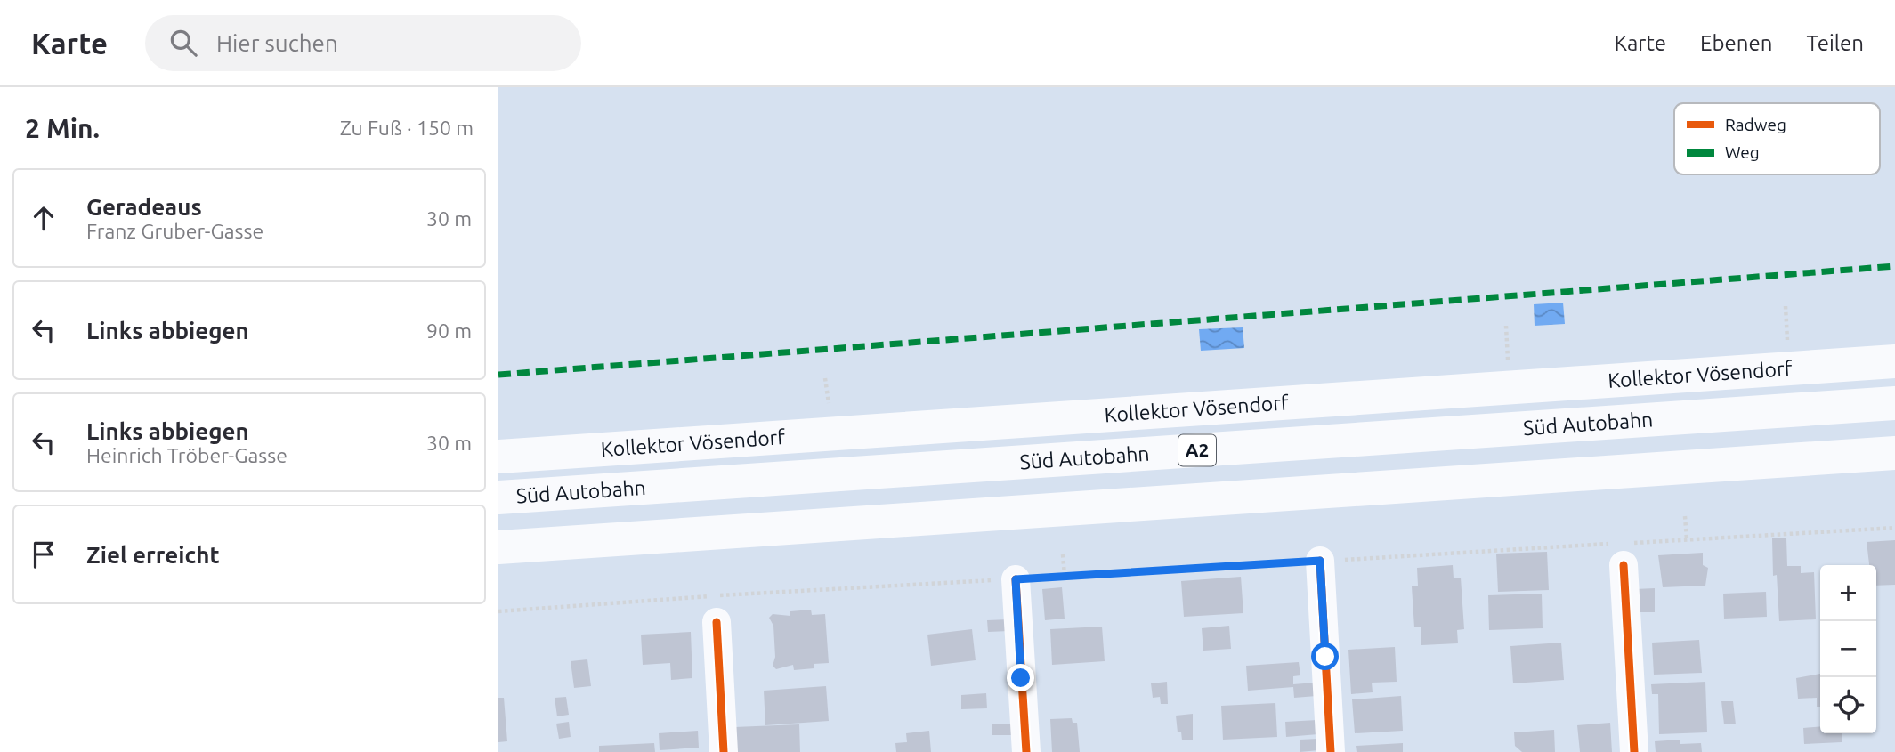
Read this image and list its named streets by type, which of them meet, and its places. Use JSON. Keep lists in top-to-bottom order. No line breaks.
{"streets":{"highway":["Kollektor Vösendorf","Süd Autobahn","A2"]},"legend":["Radweg","Weg"],"page":{"header":"Karte","search":"Hier suchen","nav":["Karte","Ebenen","Teilen"],"heading":["2 Min.","Zu Fuß · 150 m"],"list":[["Geradeaus","Franz Gruber-Gasse","30 m"],["Links abbiegen","90 m"],["Links abbiegen","Heinrich Tröber-Gasse","30 m"],"Ziel erreicht"],"map_buttons":["+","−"]}}
